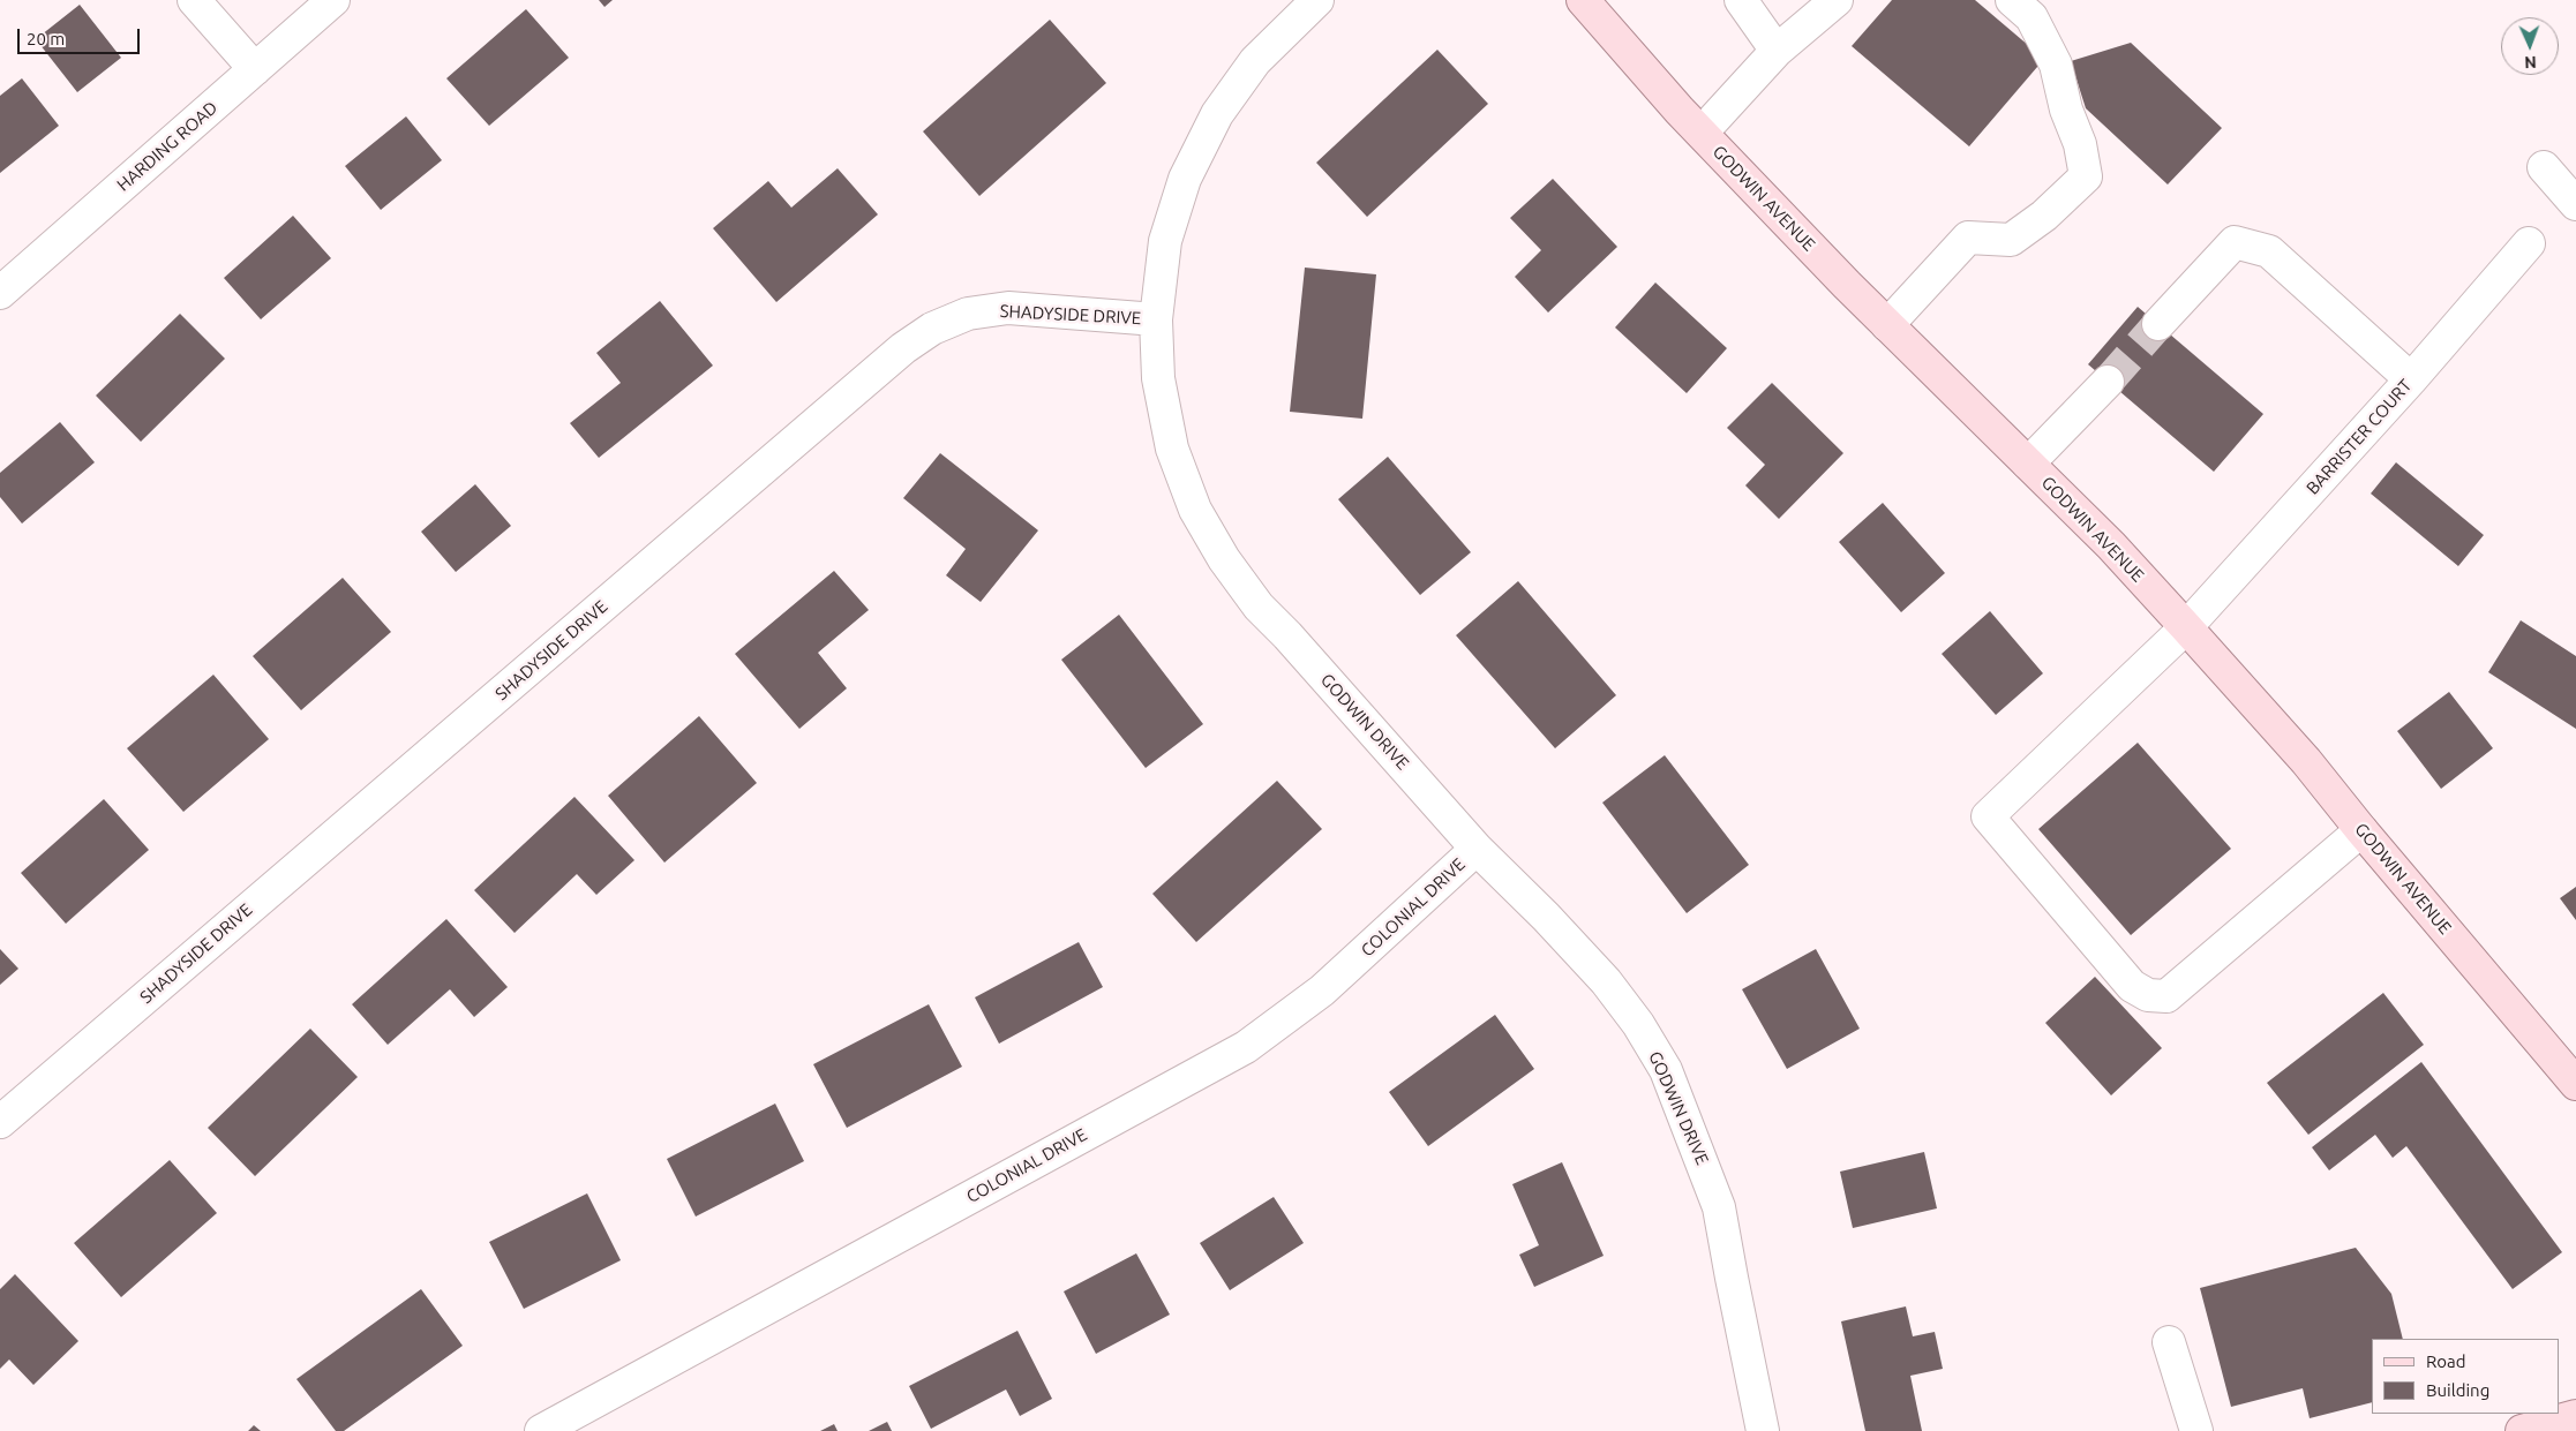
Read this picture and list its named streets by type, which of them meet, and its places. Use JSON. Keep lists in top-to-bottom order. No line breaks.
{"streets":{"main road":["GODWIN AVENUE"],"street":["HARDING ROAD","SHADYSIDE DRIVE","BARRISTER COURT","GODWIN DRIVE","COLONIAL DRIVE"]},"crossings":[["GODWIN AVENUE","BARRISTER COURT"],["SHADYSIDE DRIVE","GODWIN DRIVE"],["GODWIN DRIVE","COLONIAL DRIVE"]],"legend":["Road","Building"],"scale_bar":"20 m","north":"bottom"}
